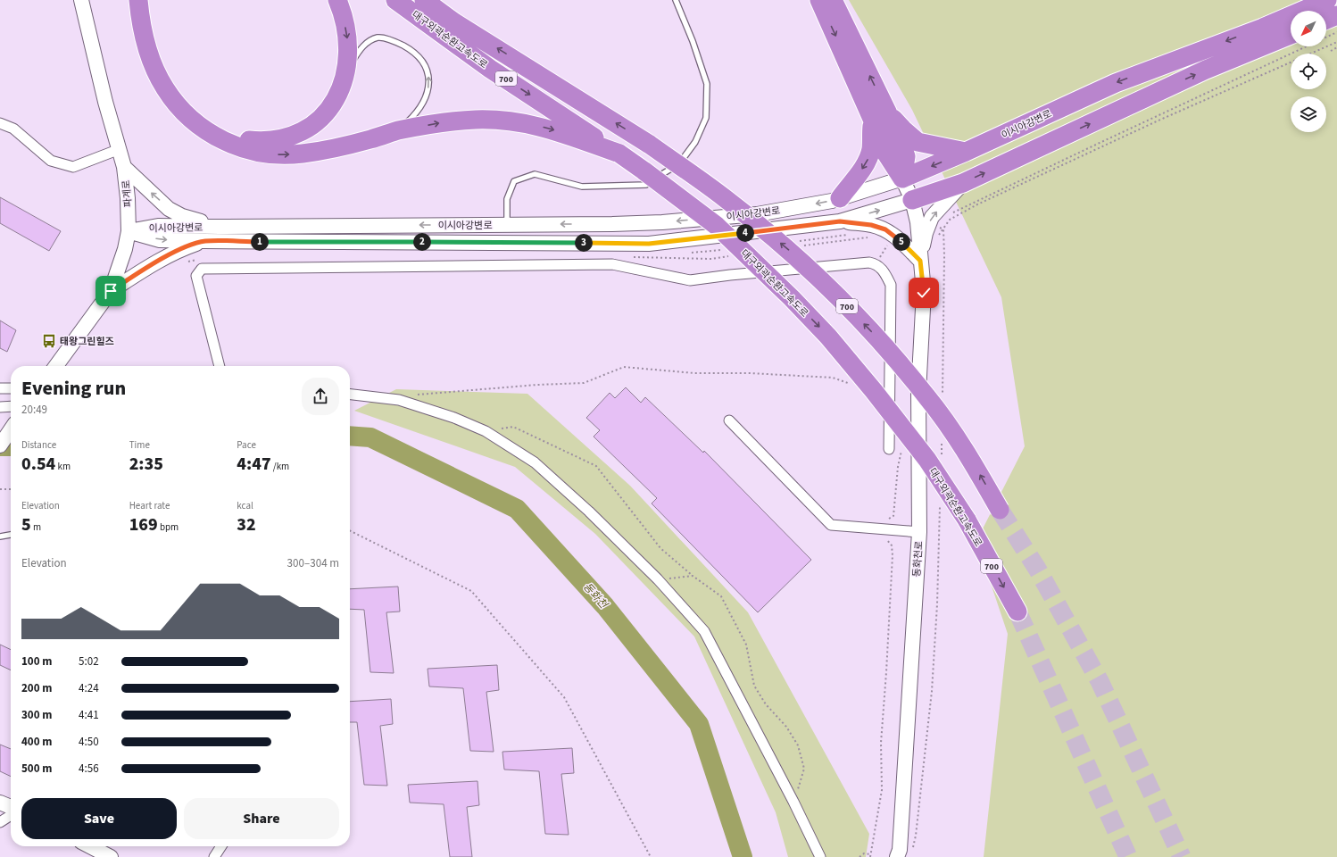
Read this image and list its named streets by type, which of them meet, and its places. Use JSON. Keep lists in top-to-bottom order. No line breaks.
{"streets":{"highway":["대구외곽순환고속도로","700","이시아강변로"],"main road":["파계로","동화천로"]},"crossings":[["이시아강변로","파계로"]],"water":["동화천"],"places":{"bus stop":["태왕그린힐즈"]},"north":"bottom left","page":{"pins":["4","1","2","5","3"],"heading":["Evening run","20:49"],"stats":[["Distance","0.54 km"],["Time","2:35"],["Pace","4:47 /km"],["Elevation","5 m"],["Heart rate","169 bpm"],["kcal","32"]],"chart":["Elevation","300–304 m"],"list":[{"name":"100 m","note":"5:02"},{"name":"200 m","note":"4:24"},{"name":"300 m","note":"4:41"},{"name":"400 m","note":"4:50"},{"name":"500 m","note":"4:56"}],"buttons":["Save","Share"]}}
